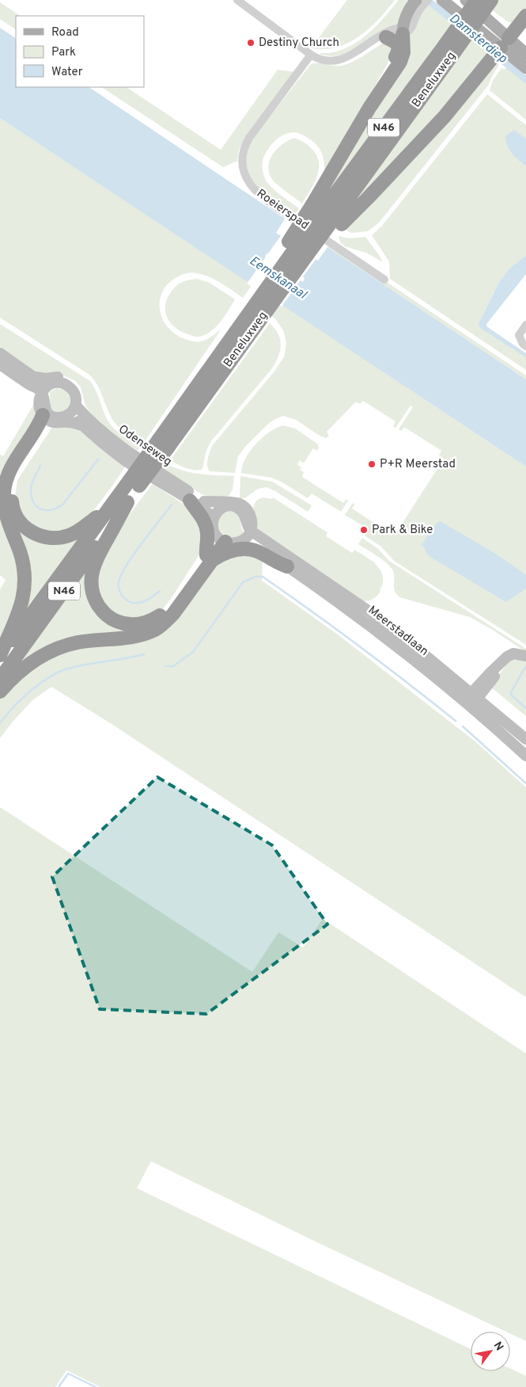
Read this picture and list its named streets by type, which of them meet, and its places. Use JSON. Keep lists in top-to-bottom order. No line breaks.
{"streets":{"highway":["Beneluxweg","N46"],"main road":["Odenseweg","Meerstadlaan"],"street":["Roeierspad"]},"crossings":[["Beneluxweg","N46"],["N46","Odenseweg"],["N46","Meerstadlaan"],["Odenseweg","Meerstadlaan"]],"water":["Damsterdiep","Eemskanaal"],"places":["Destiny Church","P+R Meerstad","Park & Bike"],"legend":["Road","Park","Water"],"north":"top right"}
